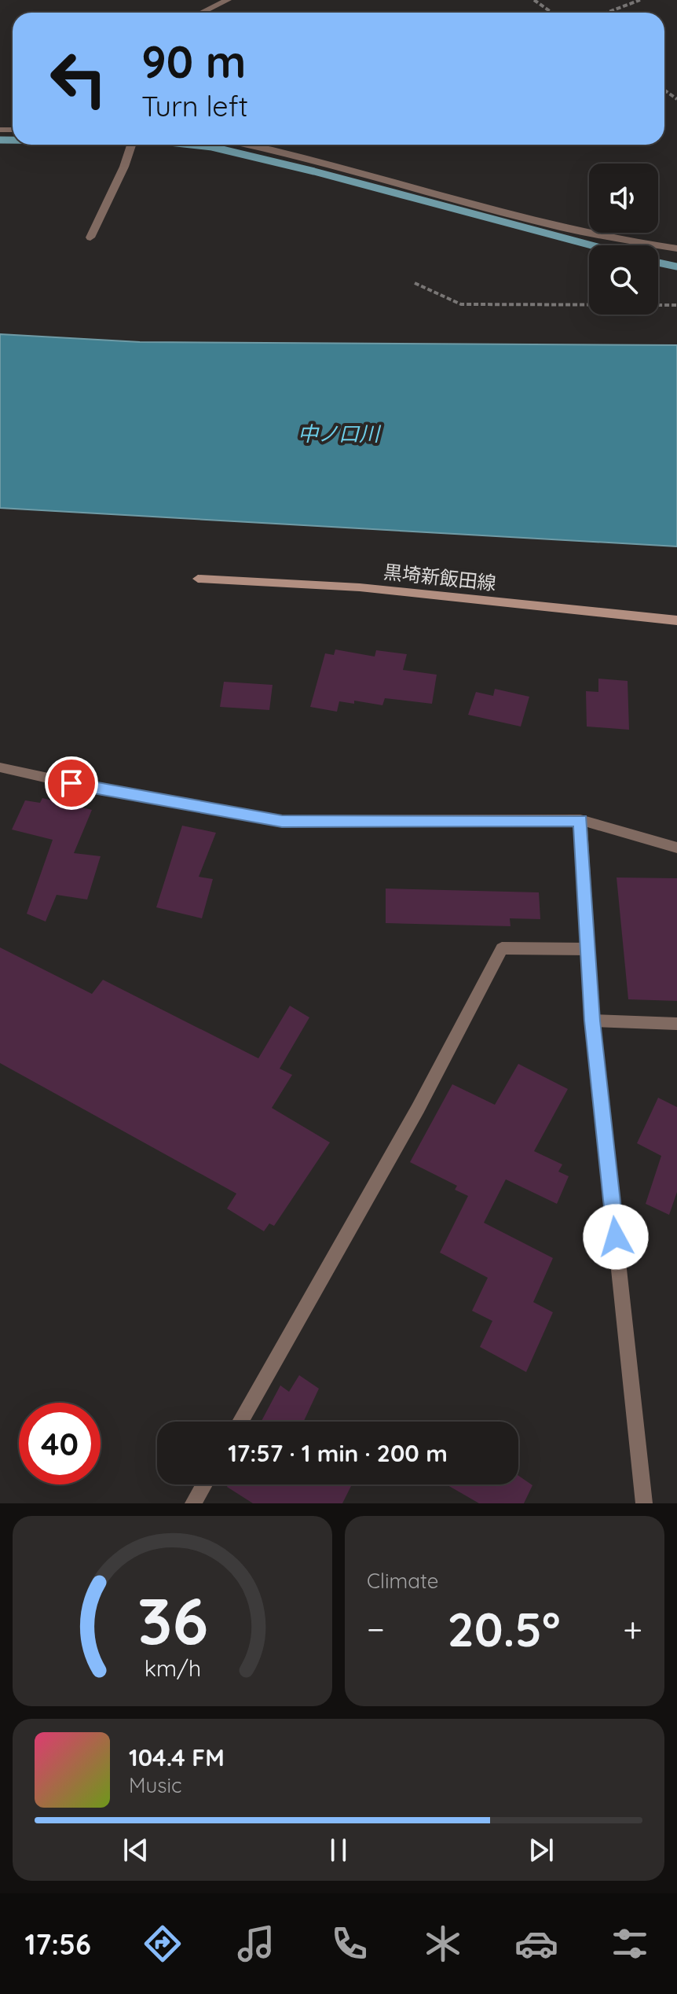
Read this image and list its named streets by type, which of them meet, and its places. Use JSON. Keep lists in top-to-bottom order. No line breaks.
{"streets":{"main road":["黒埼新飯田線"]},"water":["中ノ口川"],"page":{"turn":["90 m","Turn left"],"limit":"40","trip":"17:57 · 1 min · 200 m","tile":"Climate","heat":["−","20.5°","+"],"song":["104.4 FM","Music"],"tabs":"17:56","gauge":["36","km/h"]}}
